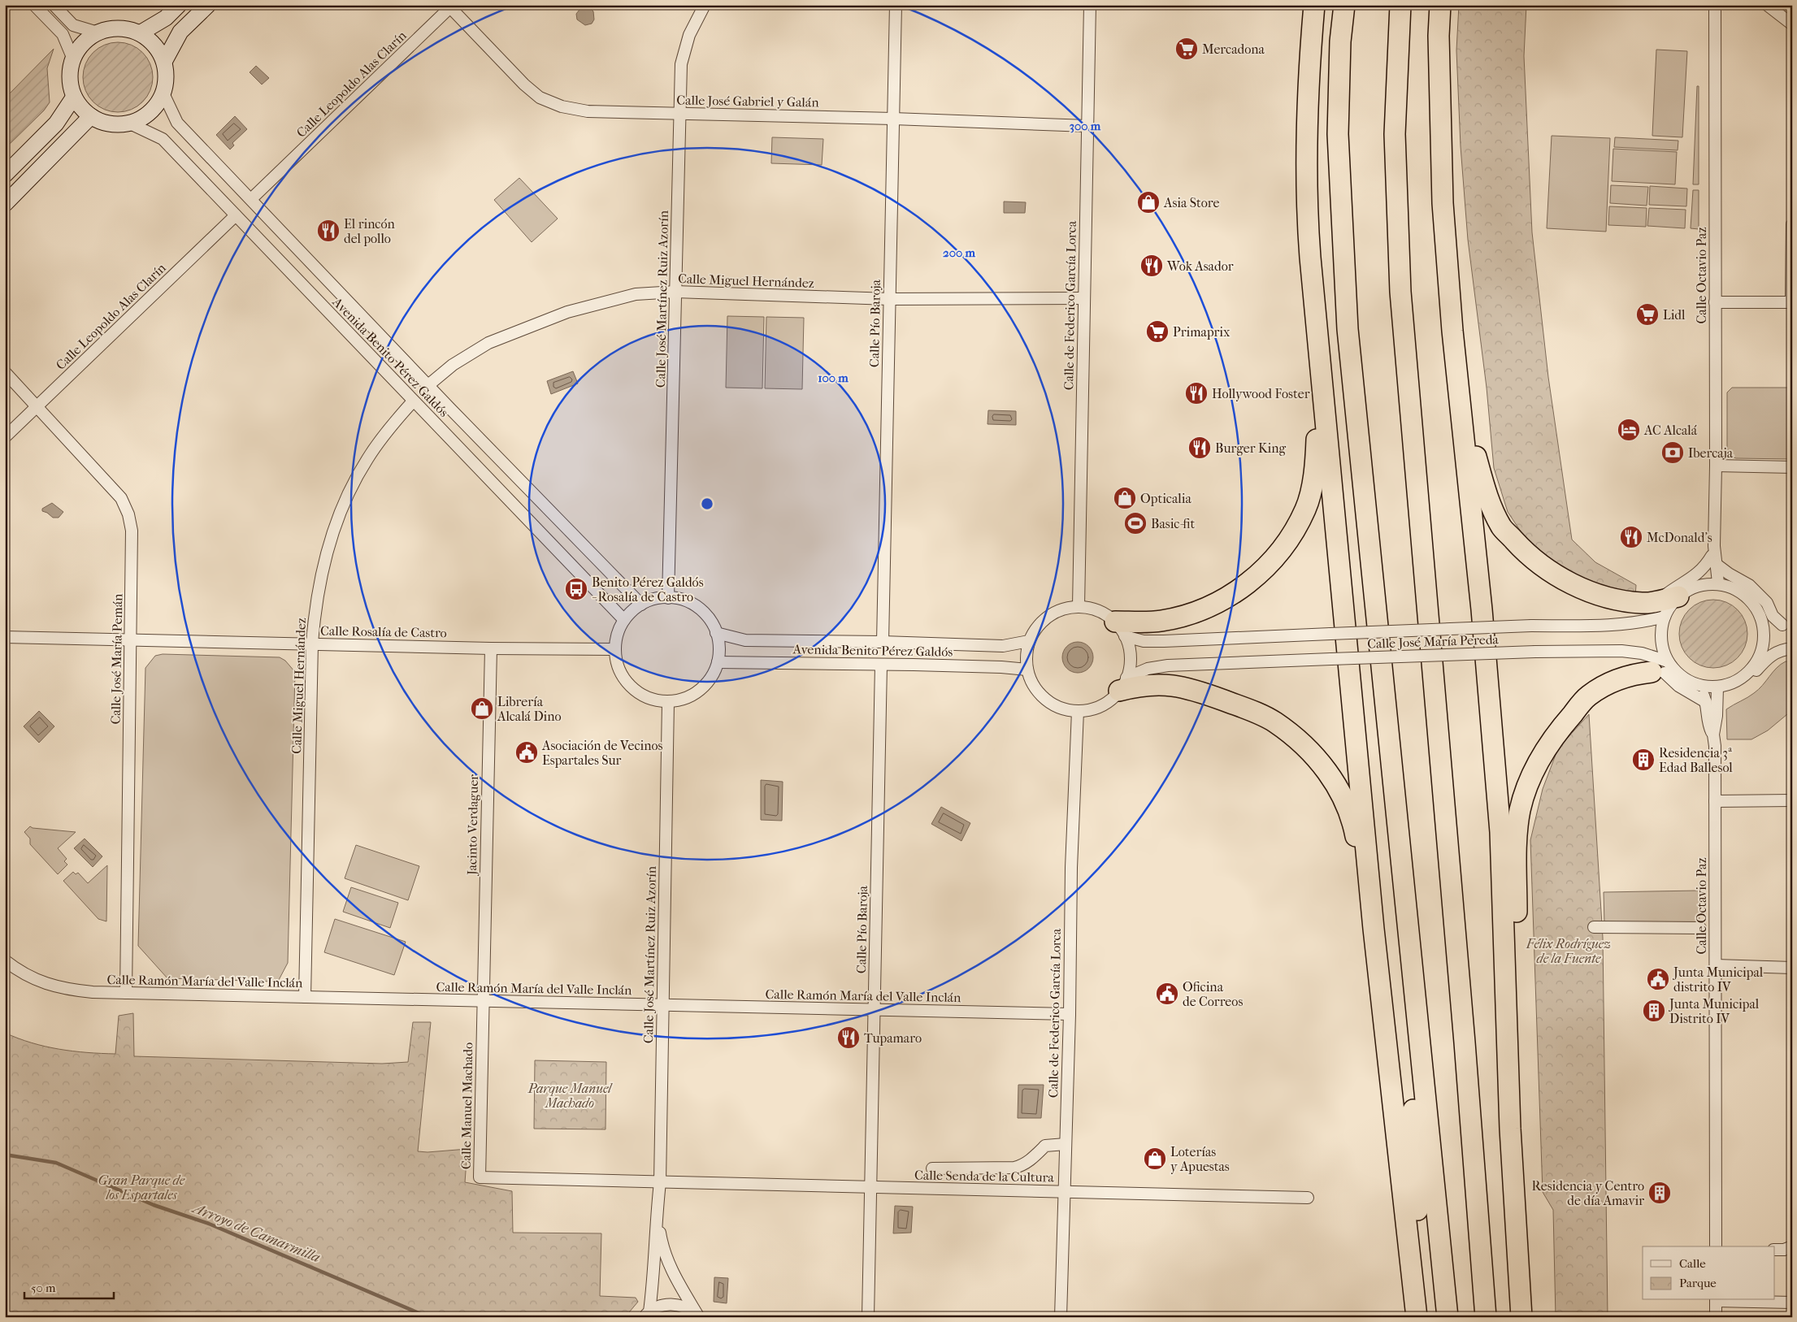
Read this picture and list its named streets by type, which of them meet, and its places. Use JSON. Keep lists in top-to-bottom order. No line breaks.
{"streets":{"street":["Calle Leopoldo Alas Clarín","Calle José Gabriel y Galán","Calle Octavio Paz","Calle Miguel Hernández","Calle José Martínez Ruiz Azorín","Calle de Federico García Lorca","Calle Pío Baroja","Avenida Benito Pérez Galdós","Calle Rosalía de Castro","Calle José María Pereda","Calle José María Pemán","Jacinto Verdaguer","Calle Ramón María del Valle Inclán","Calle Manuel Machado","Calle Senda de la Cultura"]},"crossings":[["Calle Leopoldo Alas Clarín","Calle José Gabriel y Galán"],["Calle Leopoldo Alas Clarín","Avenida Benito Pérez Galdós"],["Calle Leopoldo Alas Clarín","Calle José María Pemán"],["Calle José Gabriel y Galán","Calle José Martínez Ruiz Azorín"],["Calle José Gabriel y Galán","Calle de Federico García Lorca"],["Calle José Gabriel y Galán","Calle Pío Baroja"],["Calle Octavio Paz","Calle José María Pereda"],["Calle Miguel Hernández","Calle José Martínez Ruiz Azorín"],["Calle Miguel Hernández","Calle de Federico García Lorca"],["Calle Miguel Hernández","Calle Pío Baroja"],["Calle Miguel Hernández","Avenida Benito Pérez Galdós"],["Calle Miguel Hernández","Calle Rosalía de Castro"],["Calle Miguel Hernández","Calle Ramón María del Valle Inclán"],["Calle José Martínez Ruiz Azorín","Avenida Benito Pérez Galdós"],["Calle José Martínez Ruiz Azorín","Calle Rosalía de Castro"],["Calle José Martínez Ruiz Azorín","Calle Ramón María del Valle Inclán"],["Calle José Martínez Ruiz Azorín","Calle Manuel Machado"],["Calle José Martínez Ruiz Azorín","Calle Senda de la Cultura"],["Calle de Federico García Lorca","Avenida Benito Pérez Galdós"],["Calle de Federico García Lorca","Calle José María Pereda"],["Calle de Federico García Lorca","Calle Ramón María del Valle Inclán"],["Calle de Federico García Lorca","Calle Senda de la Cultura"],["Calle Pío Baroja","Avenida Benito Pérez Galdós"],["Calle Pío Baroja","Calle Ramón María del Valle Inclán"],["Calle Pío Baroja","Calle Senda de la Cultura"],["Avenida Benito Pérez Galdós","Calle Rosalía de Castro"],["Avenida Benito Pérez Galdós","Calle José María Pereda"],["Calle Rosalía de Castro","Calle José María Pemán"],["Calle Rosalía de Castro","Jacinto Verdaguer"],["Calle José María Pemán","Calle Ramón María del Valle Inclán"],["Jacinto Verdaguer","Calle Ramón María del Valle Inclán"],["Jacinto Verdaguer","Calle Manuel Machado"],["Calle Ramón María del Valle Inclán","Calle Manuel Machado"],["Calle Manuel Machado","Calle Senda de la Cultura"]],"water":["Arroyo de Camarmilla"],"parks":["Félix Rodríguez de la Fuente","Parque Manuel Machado","Gran Parque de los Espartales"],"places":{"supermarket":["Mercadona","Lidl","Primaprix"],"shop":["Asia Store","Opticalia","Librería Alcalá Dino","Loterías y Apuestas"],"restaurant":["El rincón del pollo","Wok Asador","Hollywood Foster","Burger King","McDonald's","Tupamaro"],"hotel":["AC Alcalá"],"bank":["Ibercaja"],"sports":["Basic-fit"],"bus stop":["Benito Pérez Galdós - Rosalía de Castro"],"public building":["Asociación de Vecinos Espartales Sur","Junta Municipal distrito IV","Oficina de Correos"],"building":["Residencia 3ª Edad Ballesol","Junta Municipal Distrito IV","Residencia y Centro de día Amavir"]},"legend":["Calle","Parque"],"scale_bar":"50 m","rings":["300 m","200 m","100 m"]}
